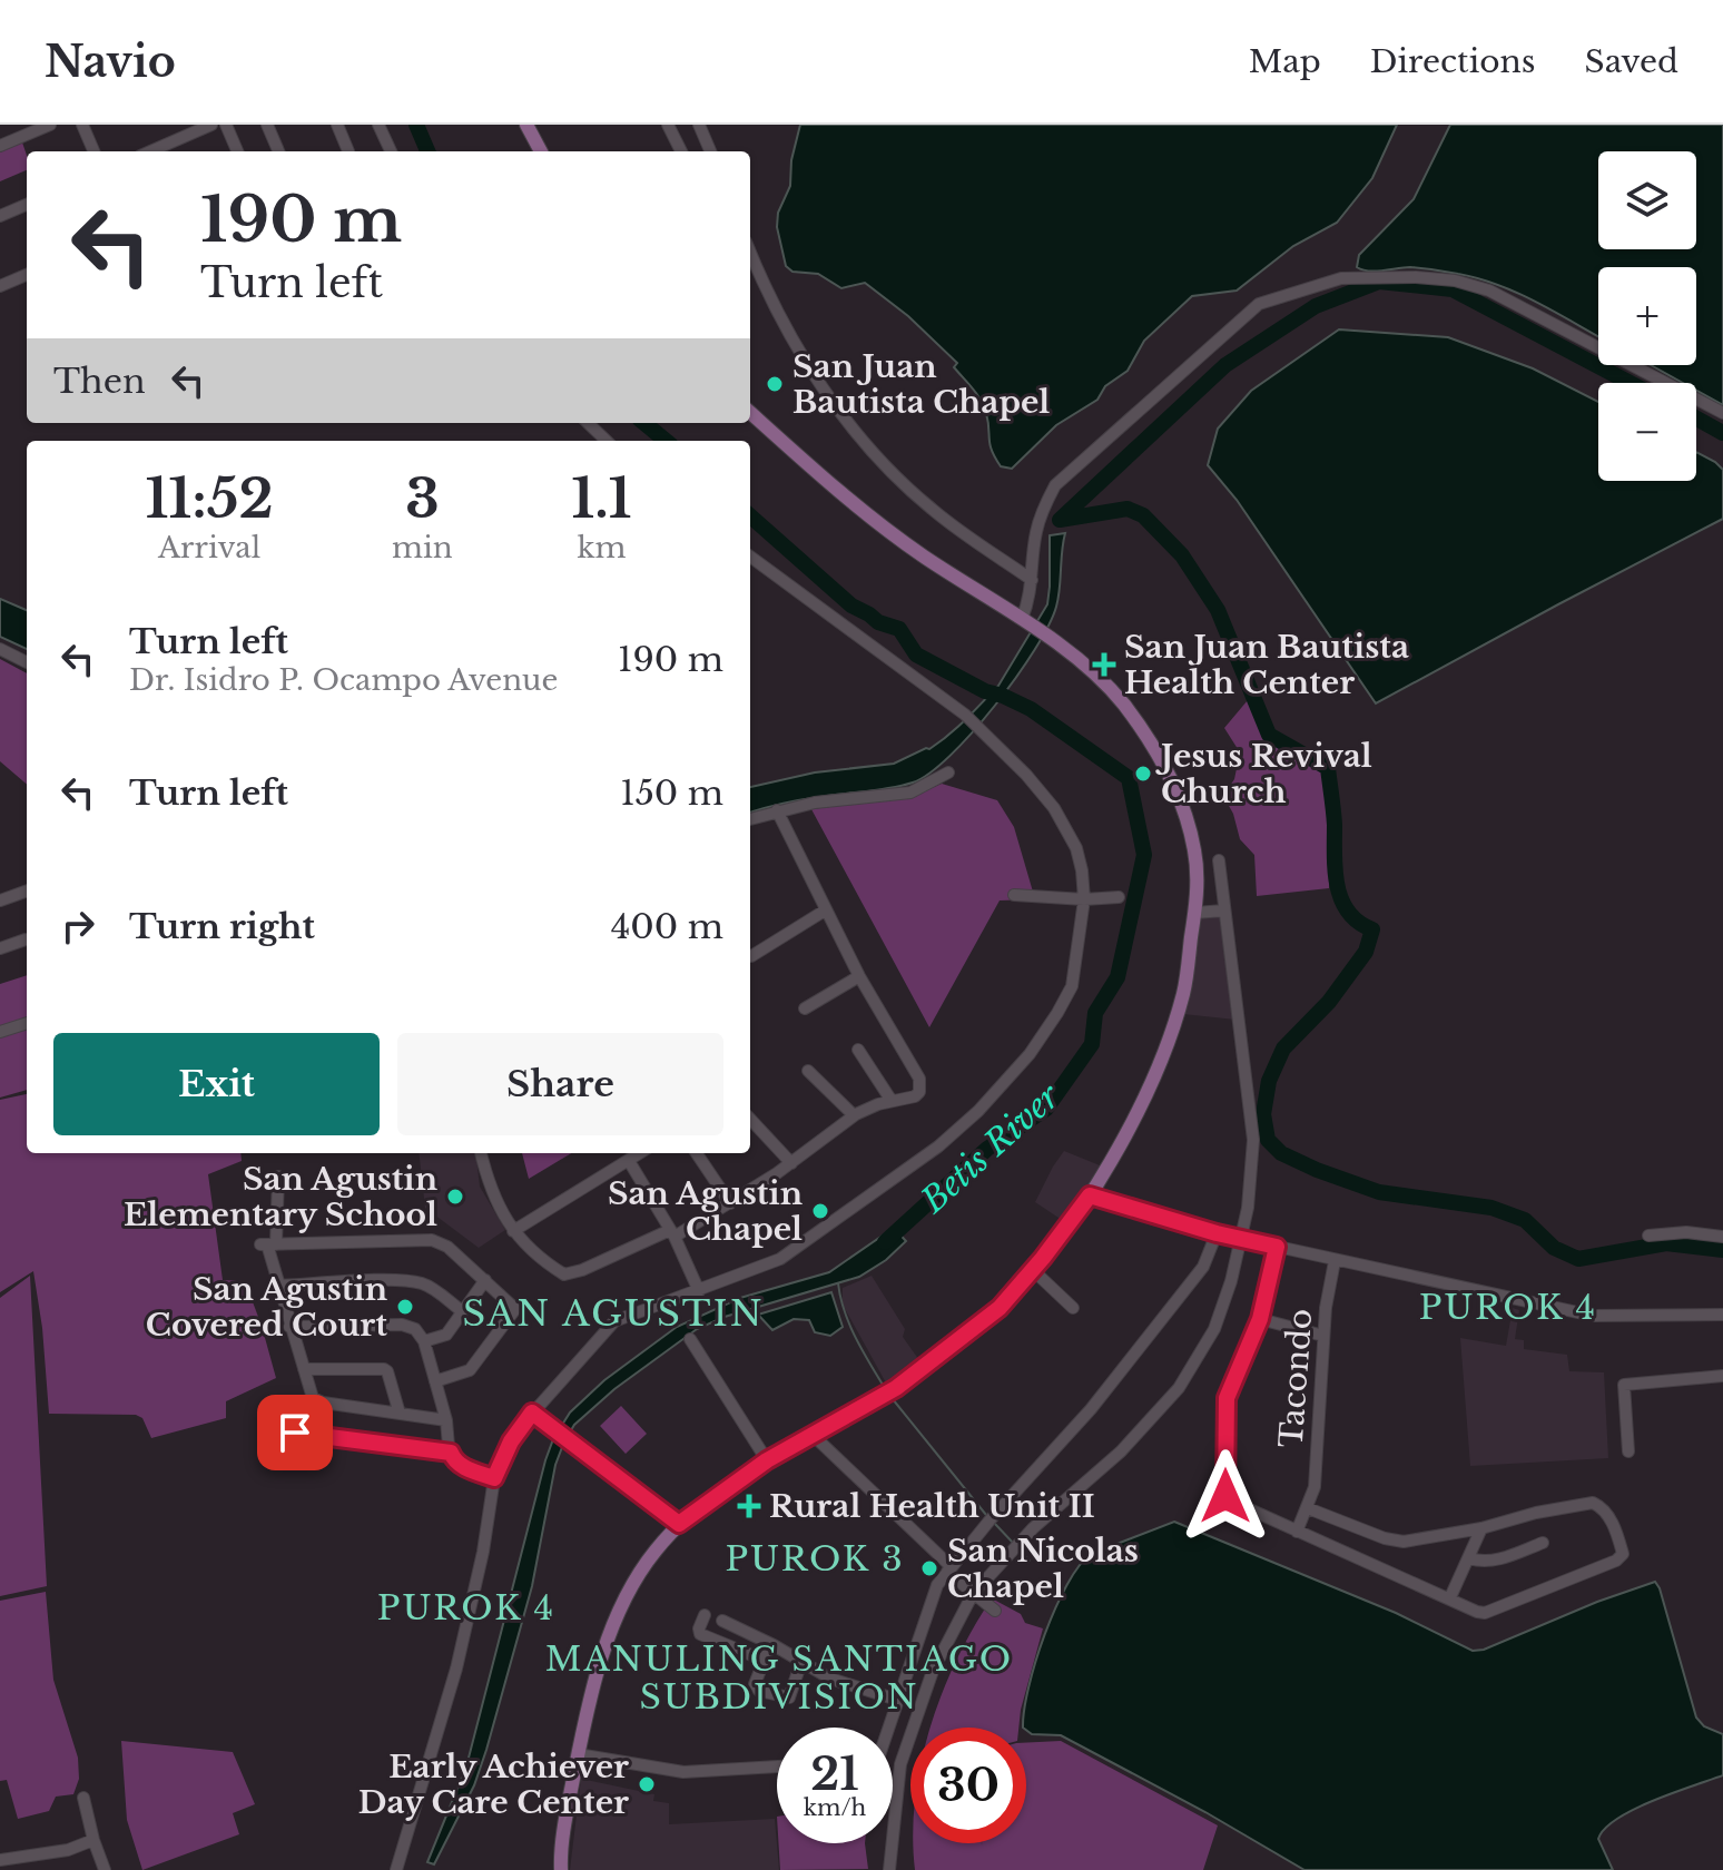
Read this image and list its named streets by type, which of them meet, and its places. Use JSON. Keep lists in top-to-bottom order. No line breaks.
{"streets":{"street":["Tacondo"]},"districts":["PUROK 4","SAN AGUSTIN","PUROK 3","PUROK 4","MANULING SANTIAGO SUBDIVISION"],"water":["Betis River"],"places":{"other":["San Juan Bautista Chapel","Jesus Revival Church","San Agustin Elementary School","San Agustin Chapel","San Agustin Covered Court","San Nicolas Chapel","Early Achiever Day Care Center"],"health":["San Juan Bautista Health Center","Rural Health Unit II"]},"page":{"header":"Navio","nav":["Map","Directions","Saved"],"map_buttons":["+","−"],"turn":["190 m","Turn left"],"then":"Then","eta":["11:52","Arrival","3","min","1.1","km"],"list":[{"name":"Turn left","note":"Dr. Isidro P. Ocampo Avenue","value":"190 m"},{"name":"Turn left","value":"150 m"},{"name":"Turn right","value":"400 m"}],"buttons":["Exit","Share"],"speed":"21 km/h","limit":"30"}}
